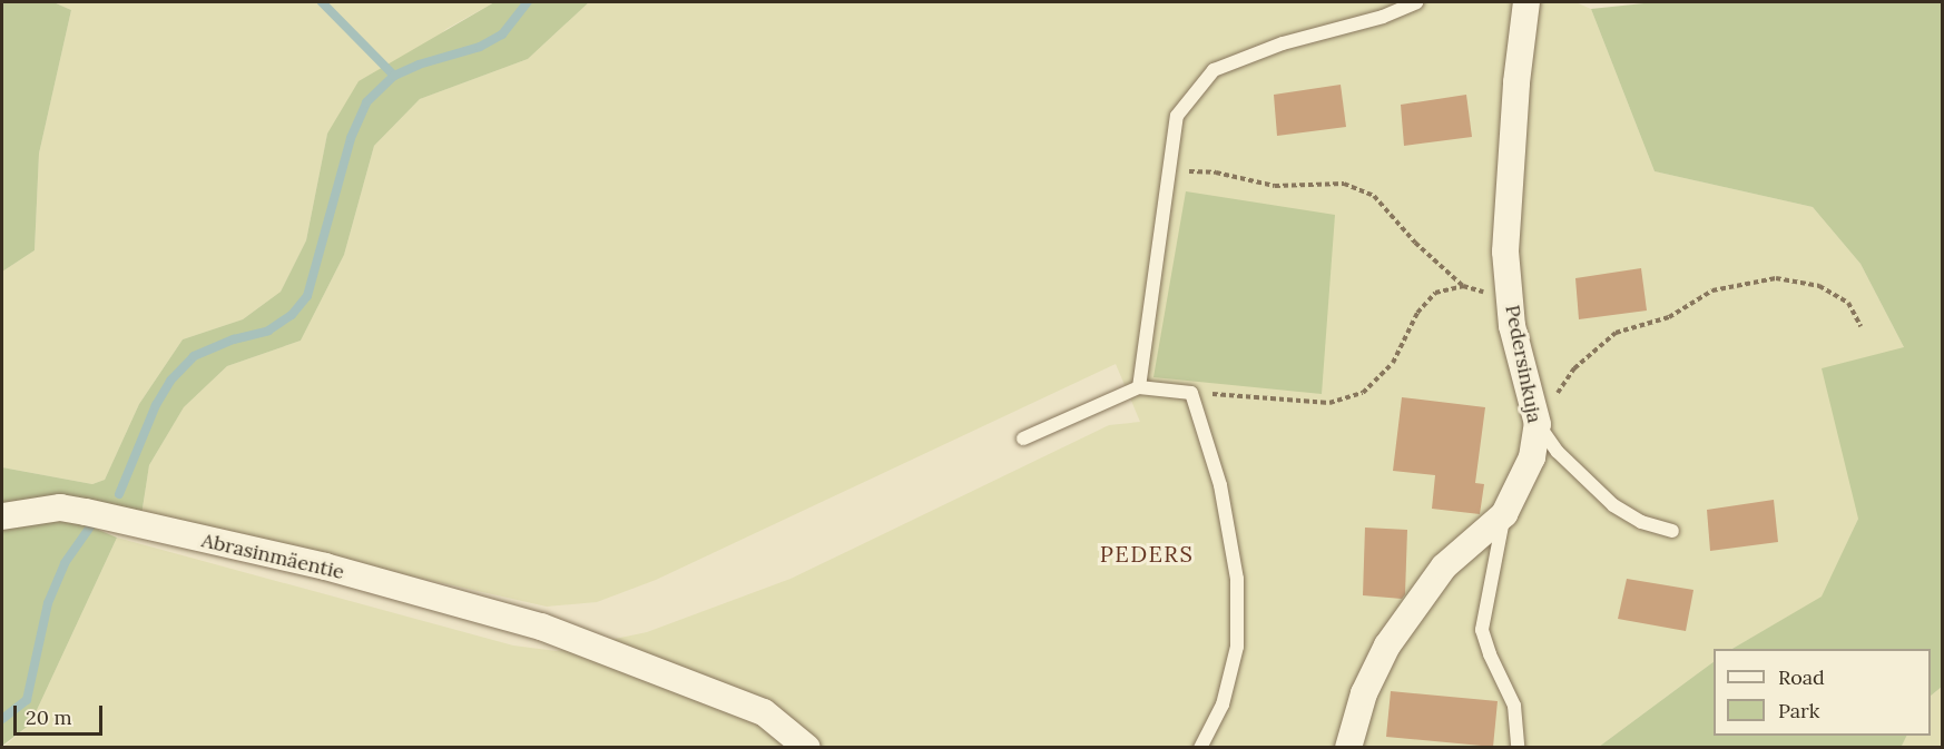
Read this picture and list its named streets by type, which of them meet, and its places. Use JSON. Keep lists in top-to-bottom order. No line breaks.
{"streets":{"street":["Pedersinkuja","Abrasinmäentie"]},"districts":["PEDERS"],"legend":["Road","Park"],"scale_bar":"20 m"}
